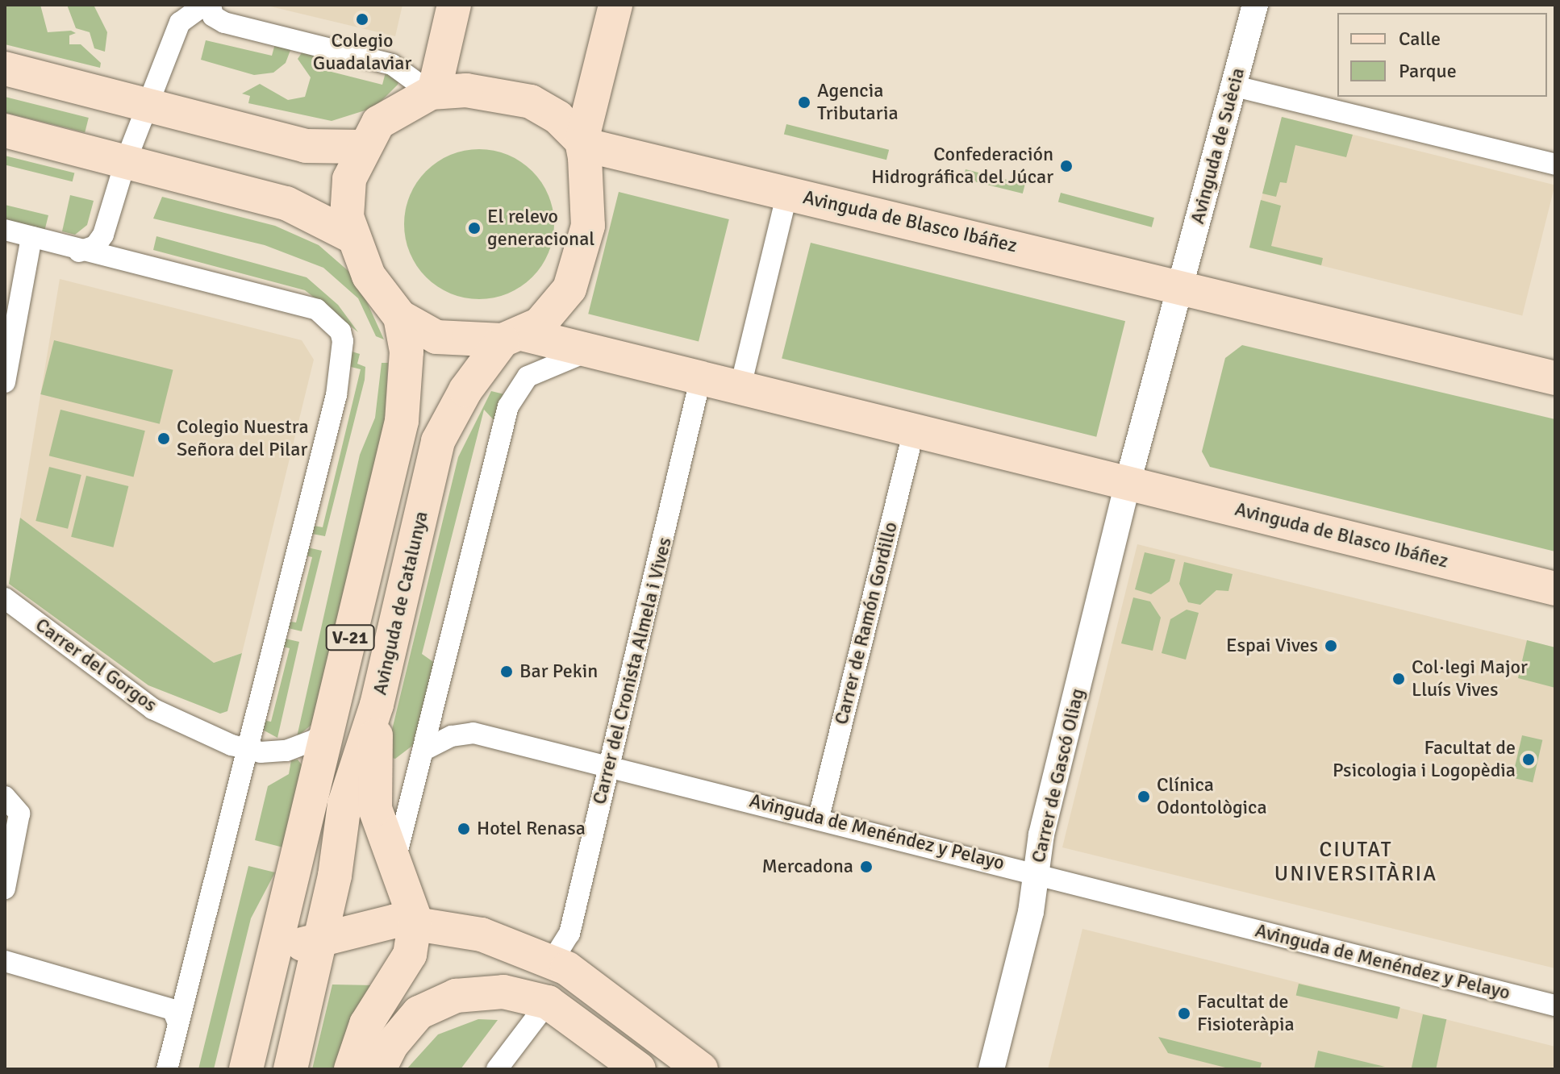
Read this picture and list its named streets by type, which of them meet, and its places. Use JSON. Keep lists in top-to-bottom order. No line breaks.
{"streets":{"main road":["Avinguda de Blasco Ibáñez","Avinguda de Catalunya","V-21"],"street":["Avinguda de Suècia","Carrer de Ramón Gordillo","Carrer del Gorgos","Carrer del Cronista Almela i Vives","Carrer de Gascó Oliag","Avinguda de Menéndez y Pelayo"]},"crossings":[["Avinguda de Suècia","Avinguda de Blasco Ibáñez"],["Avinguda de Blasco Ibáñez","Avinguda de Catalunya"],["Avinguda de Blasco Ibáñez","Carrer de Ramón Gordillo"],["Avinguda de Blasco Ibáñez","V-21"],["Avinguda de Blasco Ibáñez","Carrer del Cronista Almela i Vives"],["Avinguda de Blasco Ibáñez","Carrer de Gascó Oliag"],["Carrer de Ramón Gordillo","Avinguda de Menéndez y Pelayo"],["V-21","Carrer del Gorgos"],["Carrer del Cronista Almela i Vives","Avinguda de Menéndez y Pelayo"],["Carrer de Gascó Oliag","Avinguda de Menéndez y Pelayo"]],"districts":["CIUTAT UNIVERSITÀRIA"],"places":["Colegio Guadalaviar","Agencia Tributaria","Confederación Hidrográfica del Júcar","El relevo generacional","Colegio Nuestra Señora del Pilar","Espai Vives","Bar Pekin","Col·legi Major Lluís Vives","Facultat de Psicologia i Logopèdia","Clínica Odontològica","Hotel Renasa","Mercadona","Facultat de Fisioteràpia"],"legend":["Calle","Parque"]}
